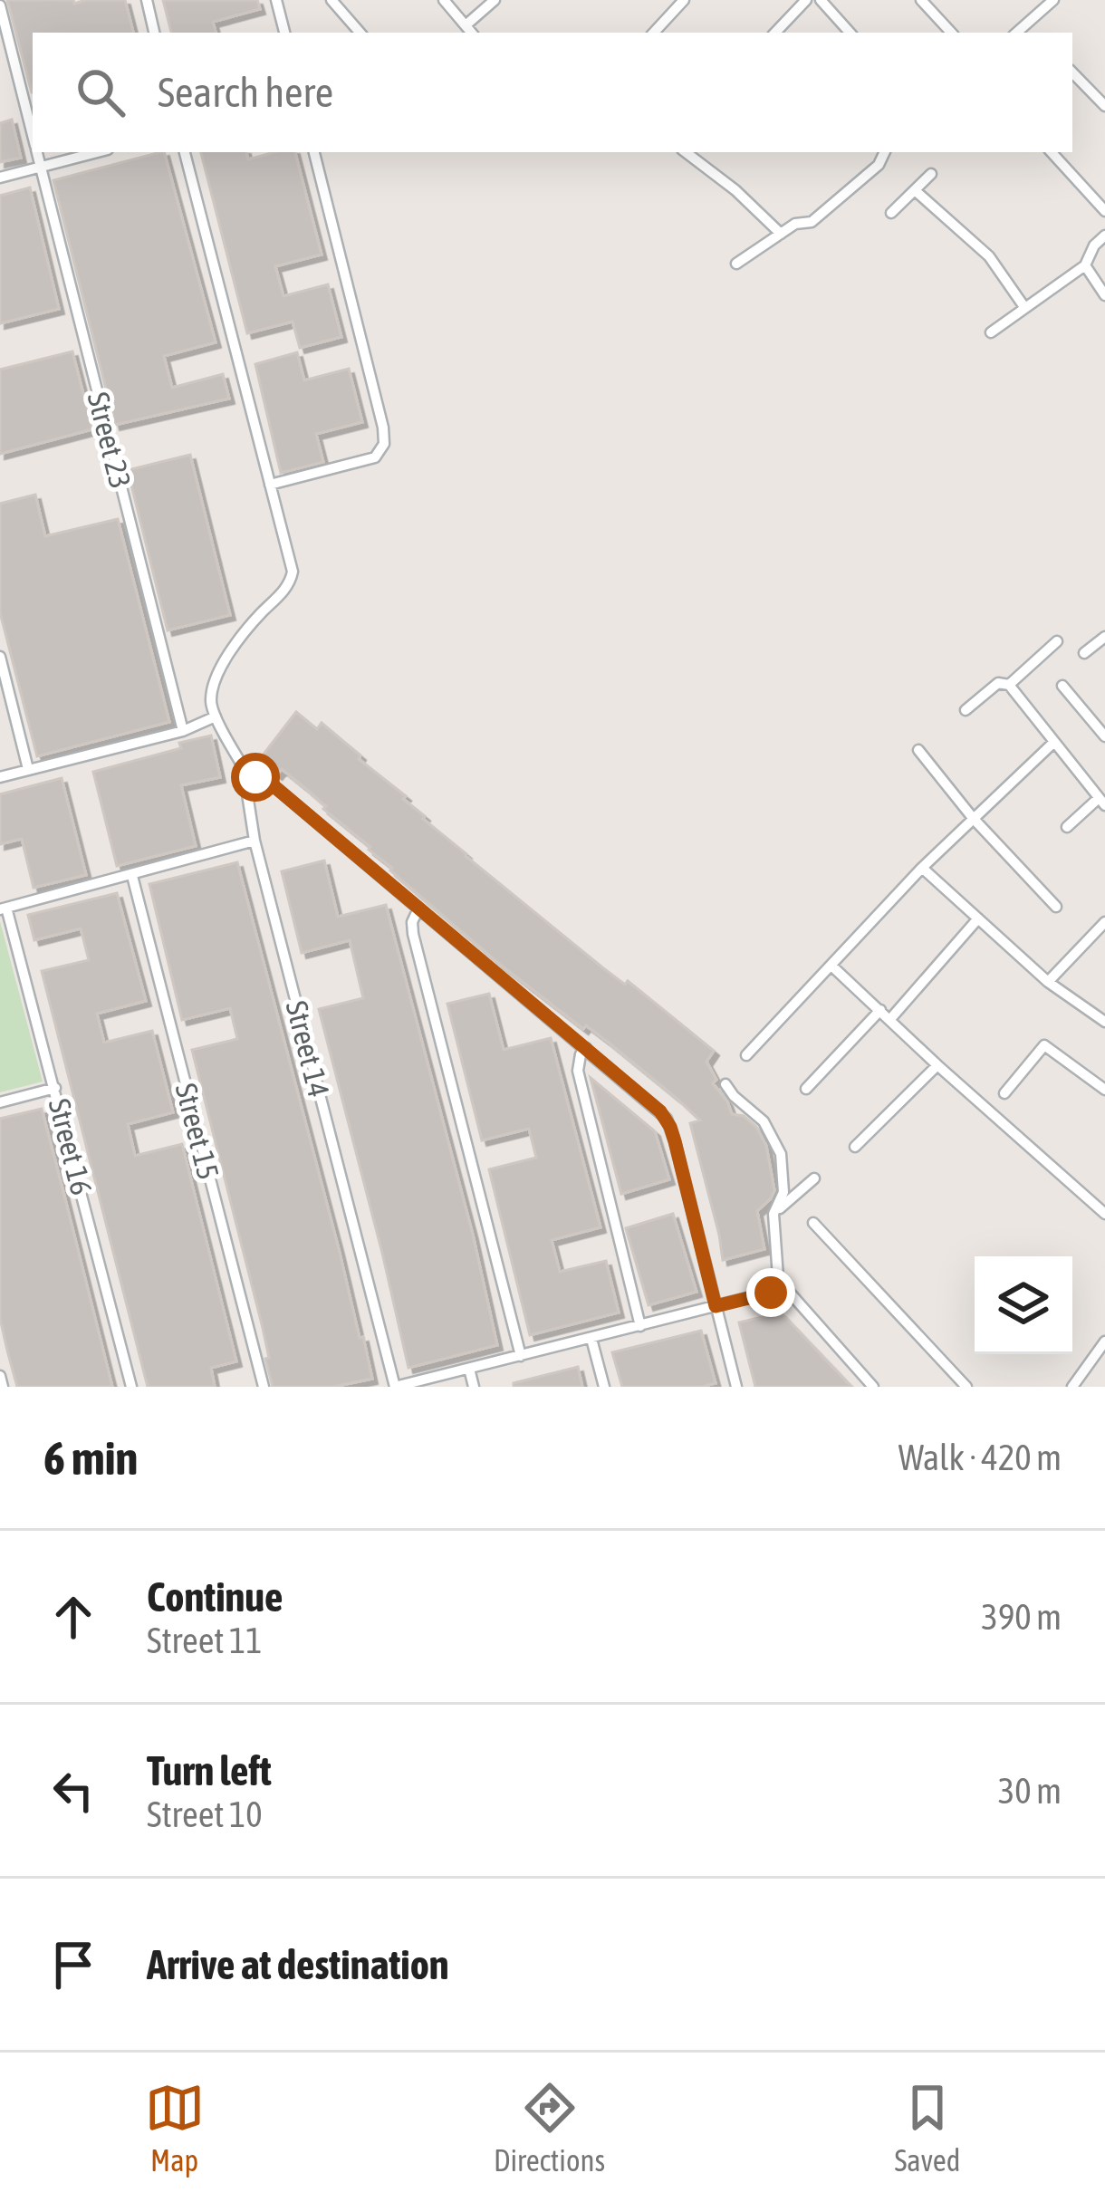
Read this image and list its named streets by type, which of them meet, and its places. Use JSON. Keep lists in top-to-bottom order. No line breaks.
{"streets":{"street":["Street 23","Street 14","Street 15","Street 16"]},"page":{"search":"Search here","heading":["6 min","Walk · 420 m"],"list":[["Continue","Street 11","390 m"],["Turn left","Street 10","30 m"],"Arrive at destination"],"nav":["Map","Directions","Saved"]}}
